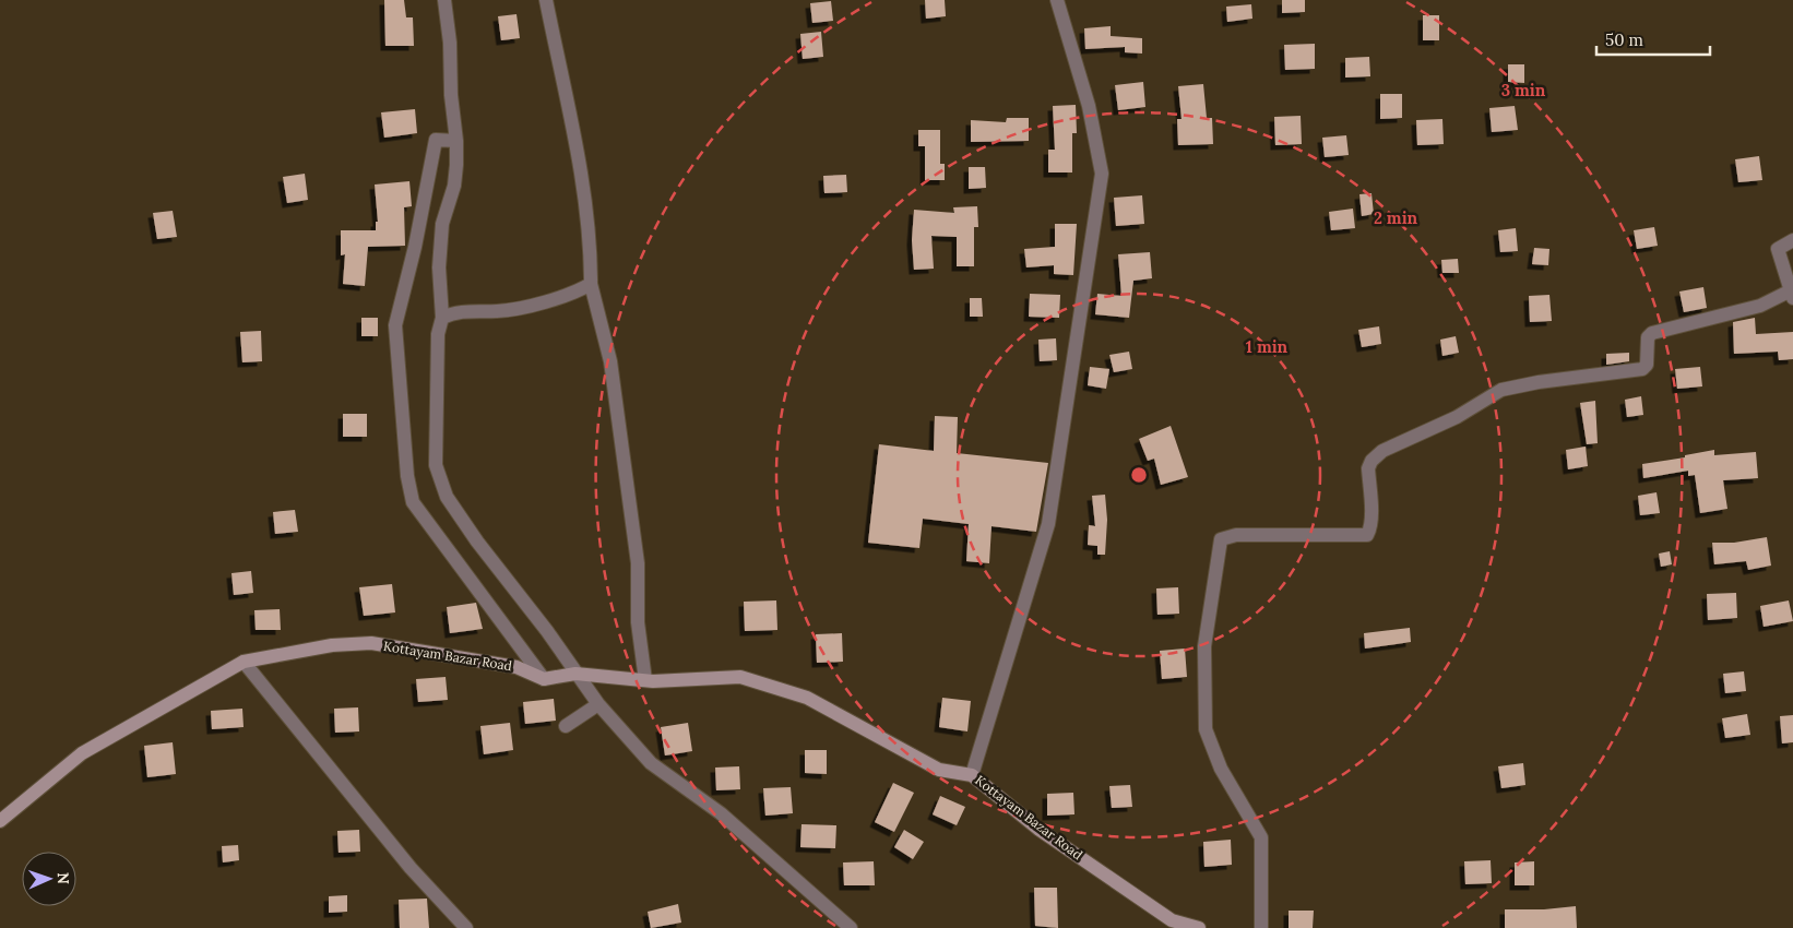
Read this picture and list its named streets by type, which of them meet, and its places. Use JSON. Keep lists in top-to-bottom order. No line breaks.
{"streets":{"main road":["Kottayam Bazar Road"]},"scale_bar":"50 m","north":"right","rings":["3 min","2 min","1 min"]}
